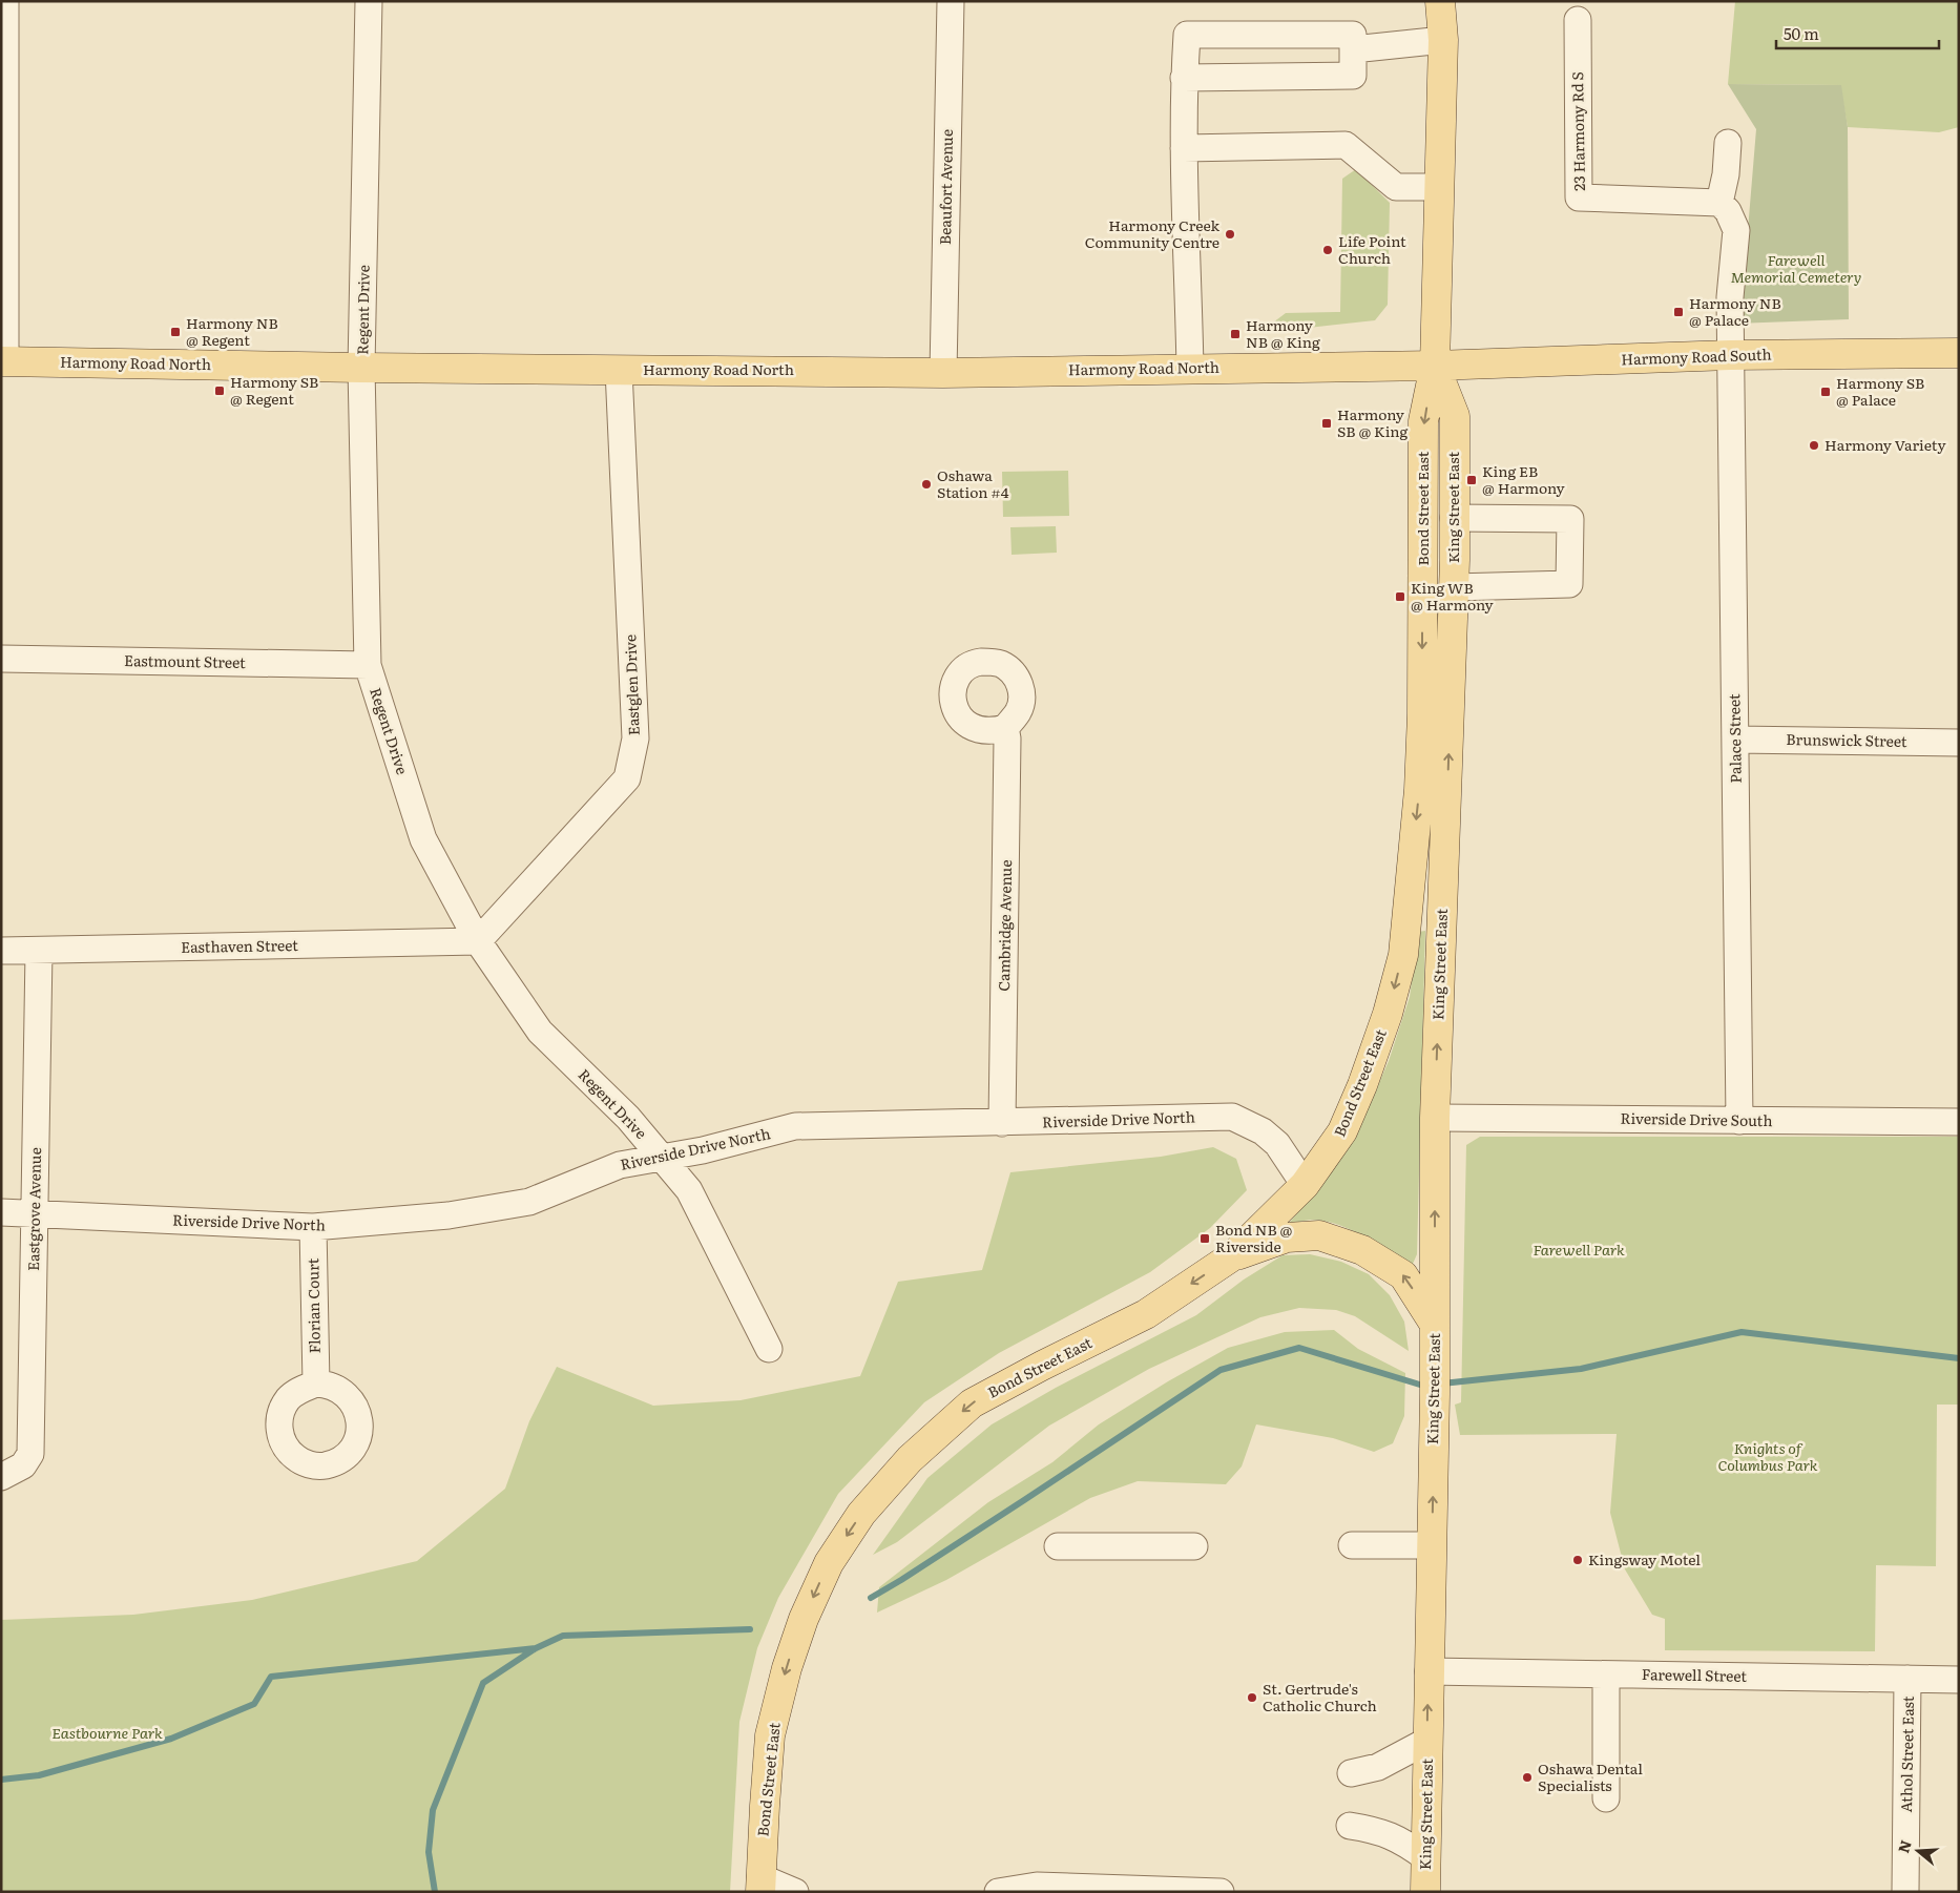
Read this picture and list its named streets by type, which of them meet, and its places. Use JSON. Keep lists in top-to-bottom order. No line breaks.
{"streets":{"main road":["Harmony Road South","Harmony Road North","King Street East","Bond Street East"],"street":["23 Harmony Rd S","Beaufort Avenue","Regent Drive","Eastmount Street","Eastglen Drive","Palace Street","Brunswick Street","Cambridge Avenue","Easthaven Street","Riverside Drive North","Riverside Drive South","Eastgrove Avenue","Florian Court","Farewell Street","Athol Street East"]},"crossings":[["Beaufort Avenue","Harmony Road North"],["Regent Drive","Harmony Road North"],["Regent Drive","Eastmount Street"],["Regent Drive","Eastglen Drive"],["Regent Drive","Easthaven Street"],["Regent Drive","Riverside Drive North"],["Harmony Road South","Harmony Road North"],["Harmony Road South","King Street East"],["Harmony Road South","Bond Street East"],["Harmony Road South","Palace Street"],["Harmony Road North","King Street East"],["Harmony Road North","Bond Street East"],["Harmony Road North","Eastglen Drive"],["King Street East","Bond Street East"],["King Street East","Riverside Drive South"],["King Street East","Farewell Street"],["Bond Street East","Riverside Drive North"],["Eastglen Drive","Easthaven Street"],["Palace Street","Brunswick Street"],["Palace Street","Riverside Drive South"],["Cambridge Avenue","Riverside Drive North"],["Easthaven Street","Eastgrove Avenue"],["Riverside Drive North","Eastgrove Avenue"],["Riverside Drive North","Florian Court"],["Farewell Street","Athol Street East"]],"one_way":["King Street East","Bond Street East"],"parks":["Farewell Memorial Cemetery","Farewell Park","Knights of Columbus Park","Eastbourne Park"],"places":{"other":["Harmony Creek Community Centre","Life Point Church","Harmony Variety","Oshawa Station #4","Kingsway Motel","St. Gertrude's Catholic Church","Oshawa Dental Specialists"],"transit":["Harmony NB @ Palace","Harmony NB @ Regent","Harmony NB @ King","Harmony SB @ Regent","Harmony SB @ Palace","Harmony SB @ King","King EB @ Harmony","King WB @ Harmony","Bond NB @ Riverside"]},"scale_bar":"50 m","north":"left"}
